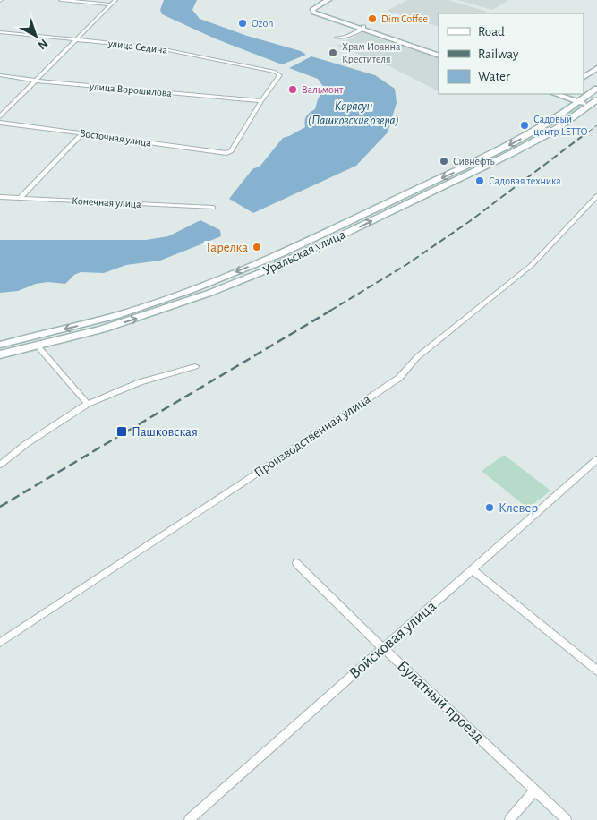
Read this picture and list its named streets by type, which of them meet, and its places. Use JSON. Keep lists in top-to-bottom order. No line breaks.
{"streets":{"main road":["Уральская улица"],"street":["улица Седина","улица Ворошилова","Восточная улица","Конечная улица","Производственная улица","Войсковая улица","Булатный проезд"]},"crossings":[["улица Седина","улица Ворошилова"],["улица Седина","Восточная улица"],["улица Ворошилова","Восточная улица"],["Войсковая улица","Булатный проезд"]],"water":["Карасун (Пашковские озера)"],"places":{"other":["Dim Coffee","Ozon","Храм Иоанна Крестителя","Вальмонт","Садовый центр LETTO","Сивнефть","Садовая техника","Тарелка","Клевер"],"transit":["Пашковская"]},"legend":["Road","Railway","Water"],"north":"bottom right"}
